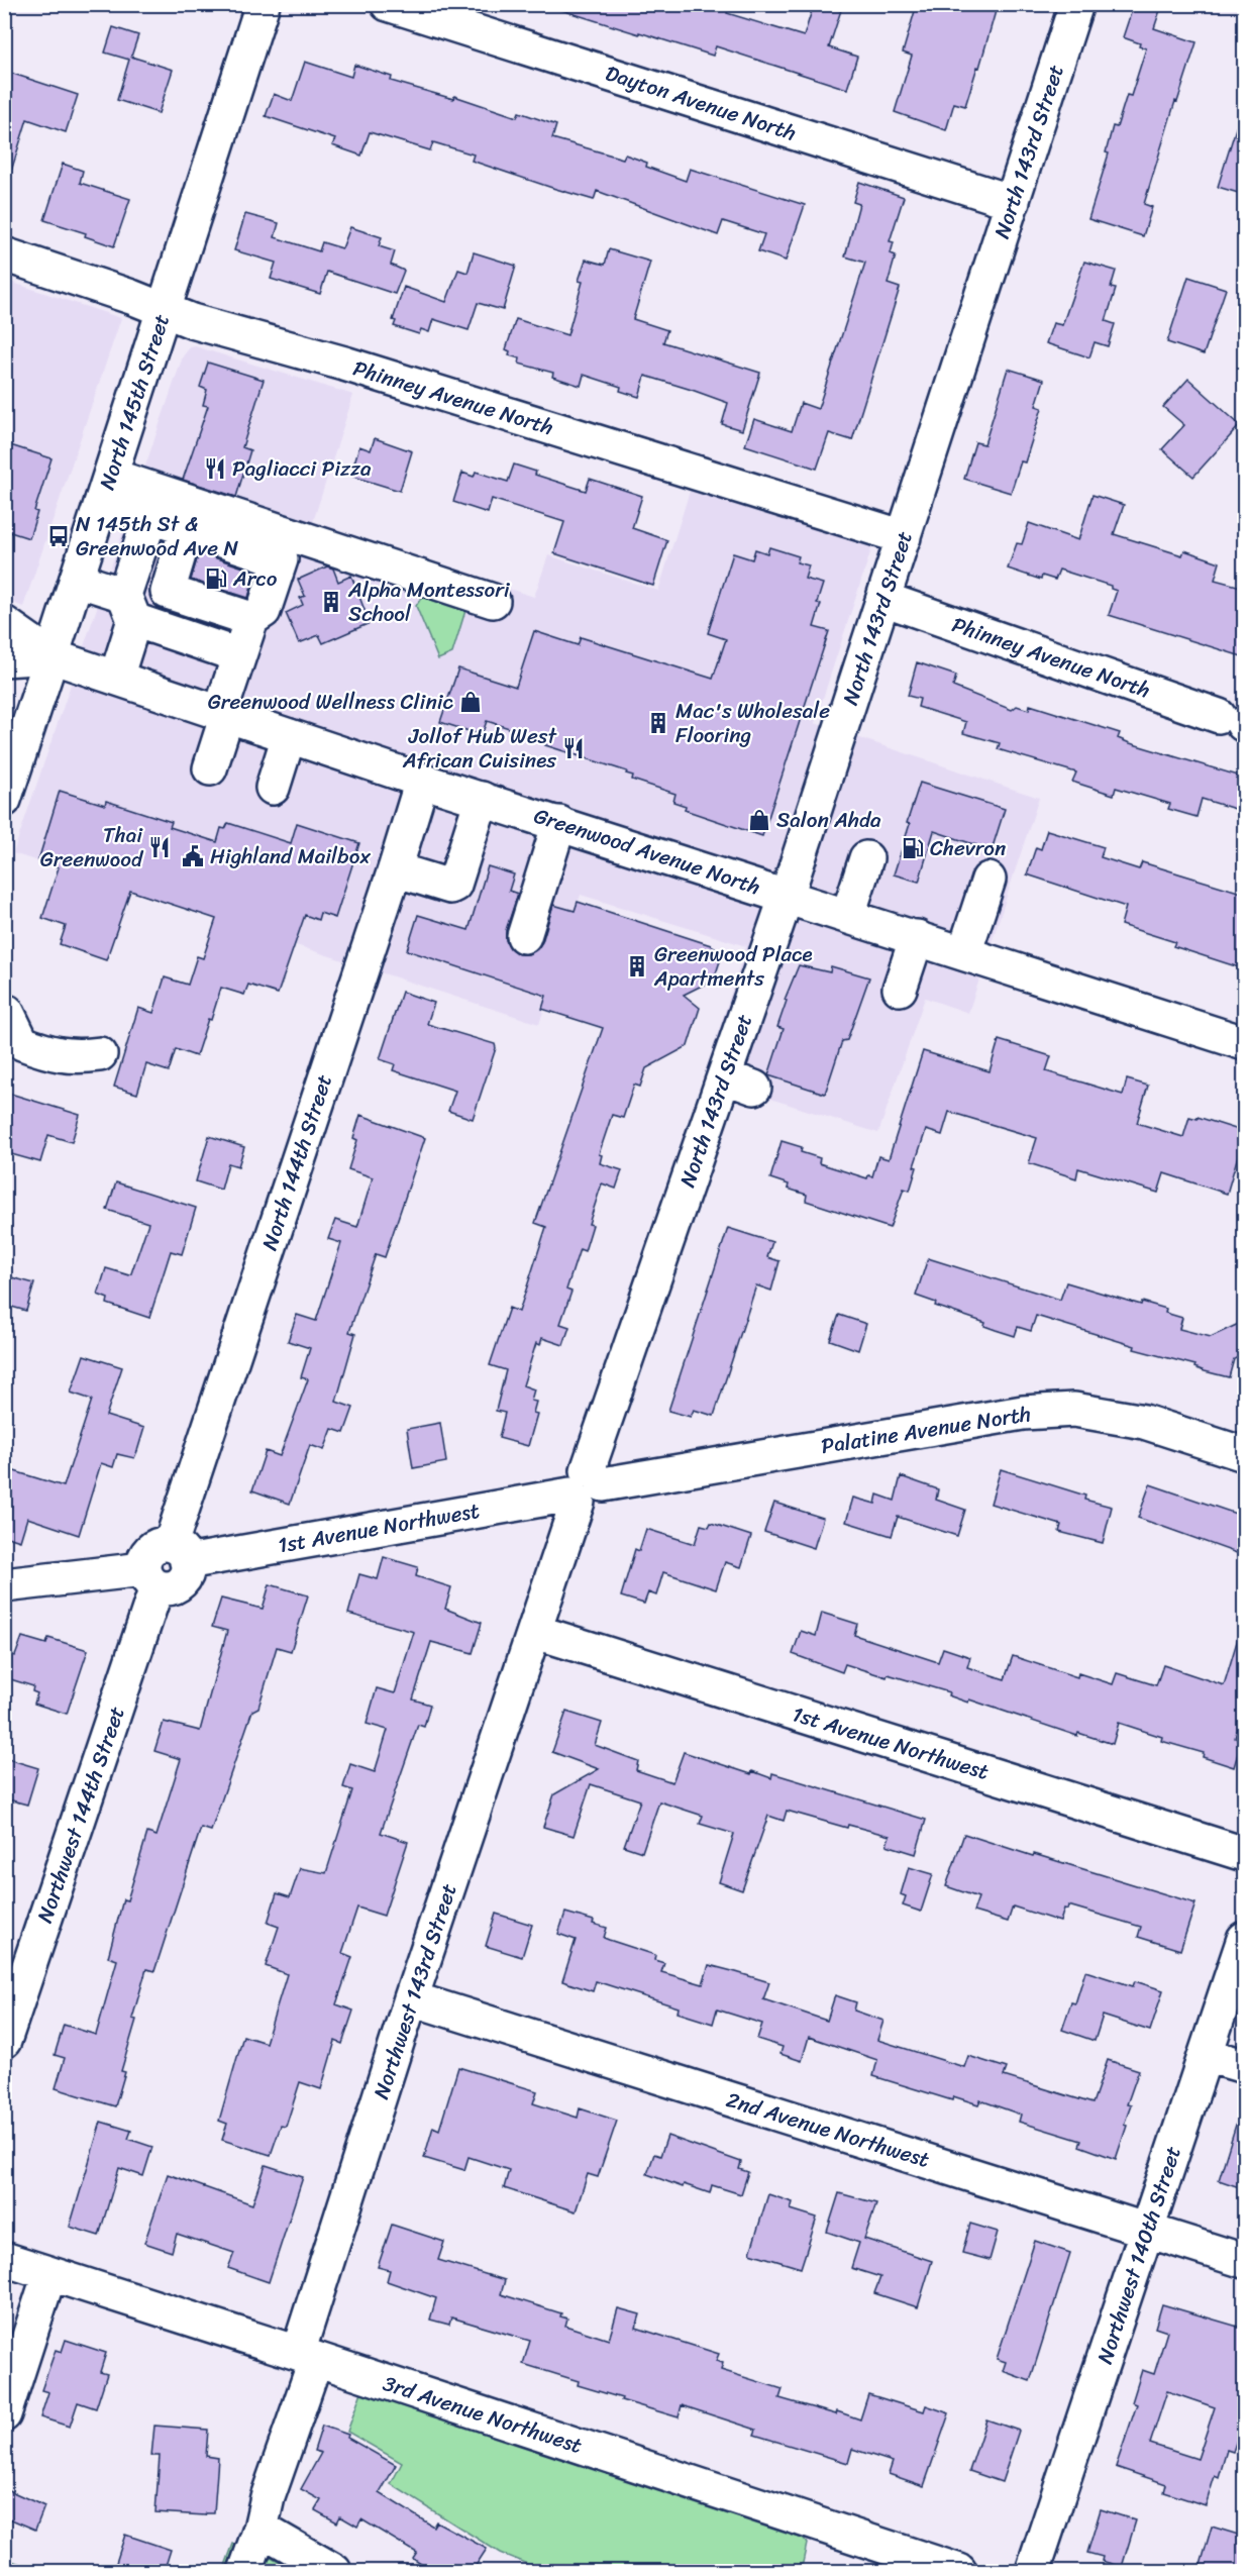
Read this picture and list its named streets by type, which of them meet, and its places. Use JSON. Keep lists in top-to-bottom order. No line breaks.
{"streets":{"street":["Dayton Avenue North","North 143rd Street","Phinney Avenue North","North 145th Street","Greenwood Avenue North","North 144th Street","Palatine Avenue North","1st Avenue Northwest","Northwest 144th Street","Northwest 143rd Street","2nd Avenue Northwest","Northwest 140th Street","3rd Avenue Northwest"]},"crossings":[["Dayton Avenue North","North 143rd Street"],["North 143rd Street","Phinney Avenue North"],["North 143rd Street","Greenwood Avenue North"],["North 143rd Street","Palatine Avenue North"],["North 143rd Street","1st Avenue Northwest"],["North 143rd Street","Northwest 143rd Street"],["Phinney Avenue North","North 145th Street"],["North 145th Street","Greenwood Avenue North"],["Greenwood Avenue North","North 144th Street"],["North 144th Street","1st Avenue Northwest"],["Palatine Avenue North","1st Avenue Northwest"],["1st Avenue Northwest","Northwest 144th Street"],["1st Avenue Northwest","Northwest 143rd Street"],["Northwest 143rd Street","2nd Avenue Northwest"],["Northwest 143rd Street","3rd Avenue Northwest"],["2nd Avenue Northwest","Northwest 140th Street"]],"places":{"restaurant":["Pagliacci Pizza","Jollof Hub West African Cuisines","Thai Greenwood"],"bus stop":["N 145th St & Greenwood Ave N"],"fuel station":["Arco","Chevron"],"building":["Alpha Montessori School","Mac's Wholesale Flooring","Greenwood Place Apartments"],"shop":["Greenwood Wellness Clinic","Salon Ahda"],"public building":["Highland Mailbox"]}}
